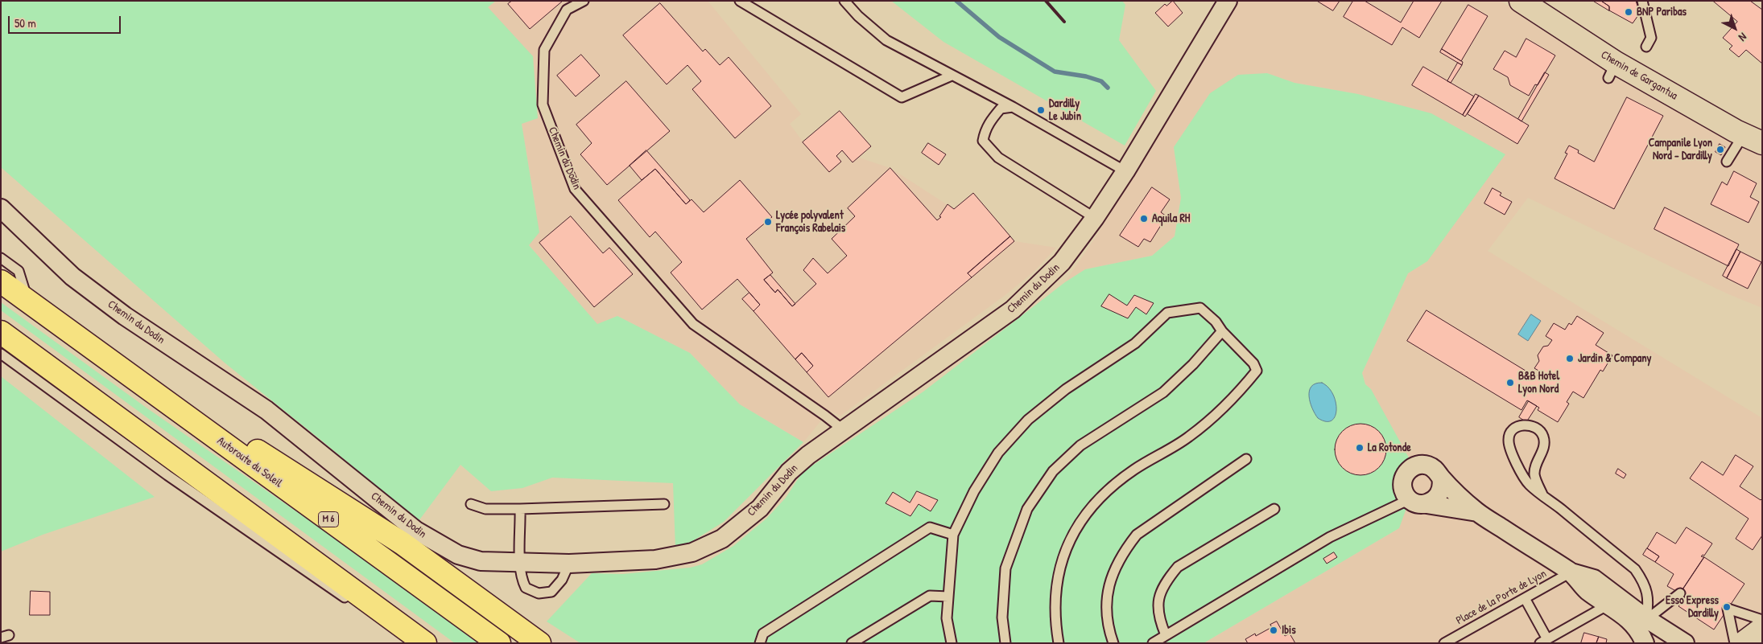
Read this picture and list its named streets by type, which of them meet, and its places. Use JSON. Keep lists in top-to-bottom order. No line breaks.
{"streets":{"highway":["Autoroute du Soleil","M 6"],"street":["Chemin de Gargantua","Chemin du Dodin"],"lane":["Place de la Porte de Lyon"]},"places":["BNP Paribas","Dardilly Le Jubin","Campanile Lyon Nord - Dardilly","Aquila RH","Lycée polyvalent François Rabelais","Jardin & Company","B&B Hotel Lyon Nord","La Rotonde","Esso Express Dardilly","Ibis"],"scale_bar":"50 m","north":"bottom right"}
